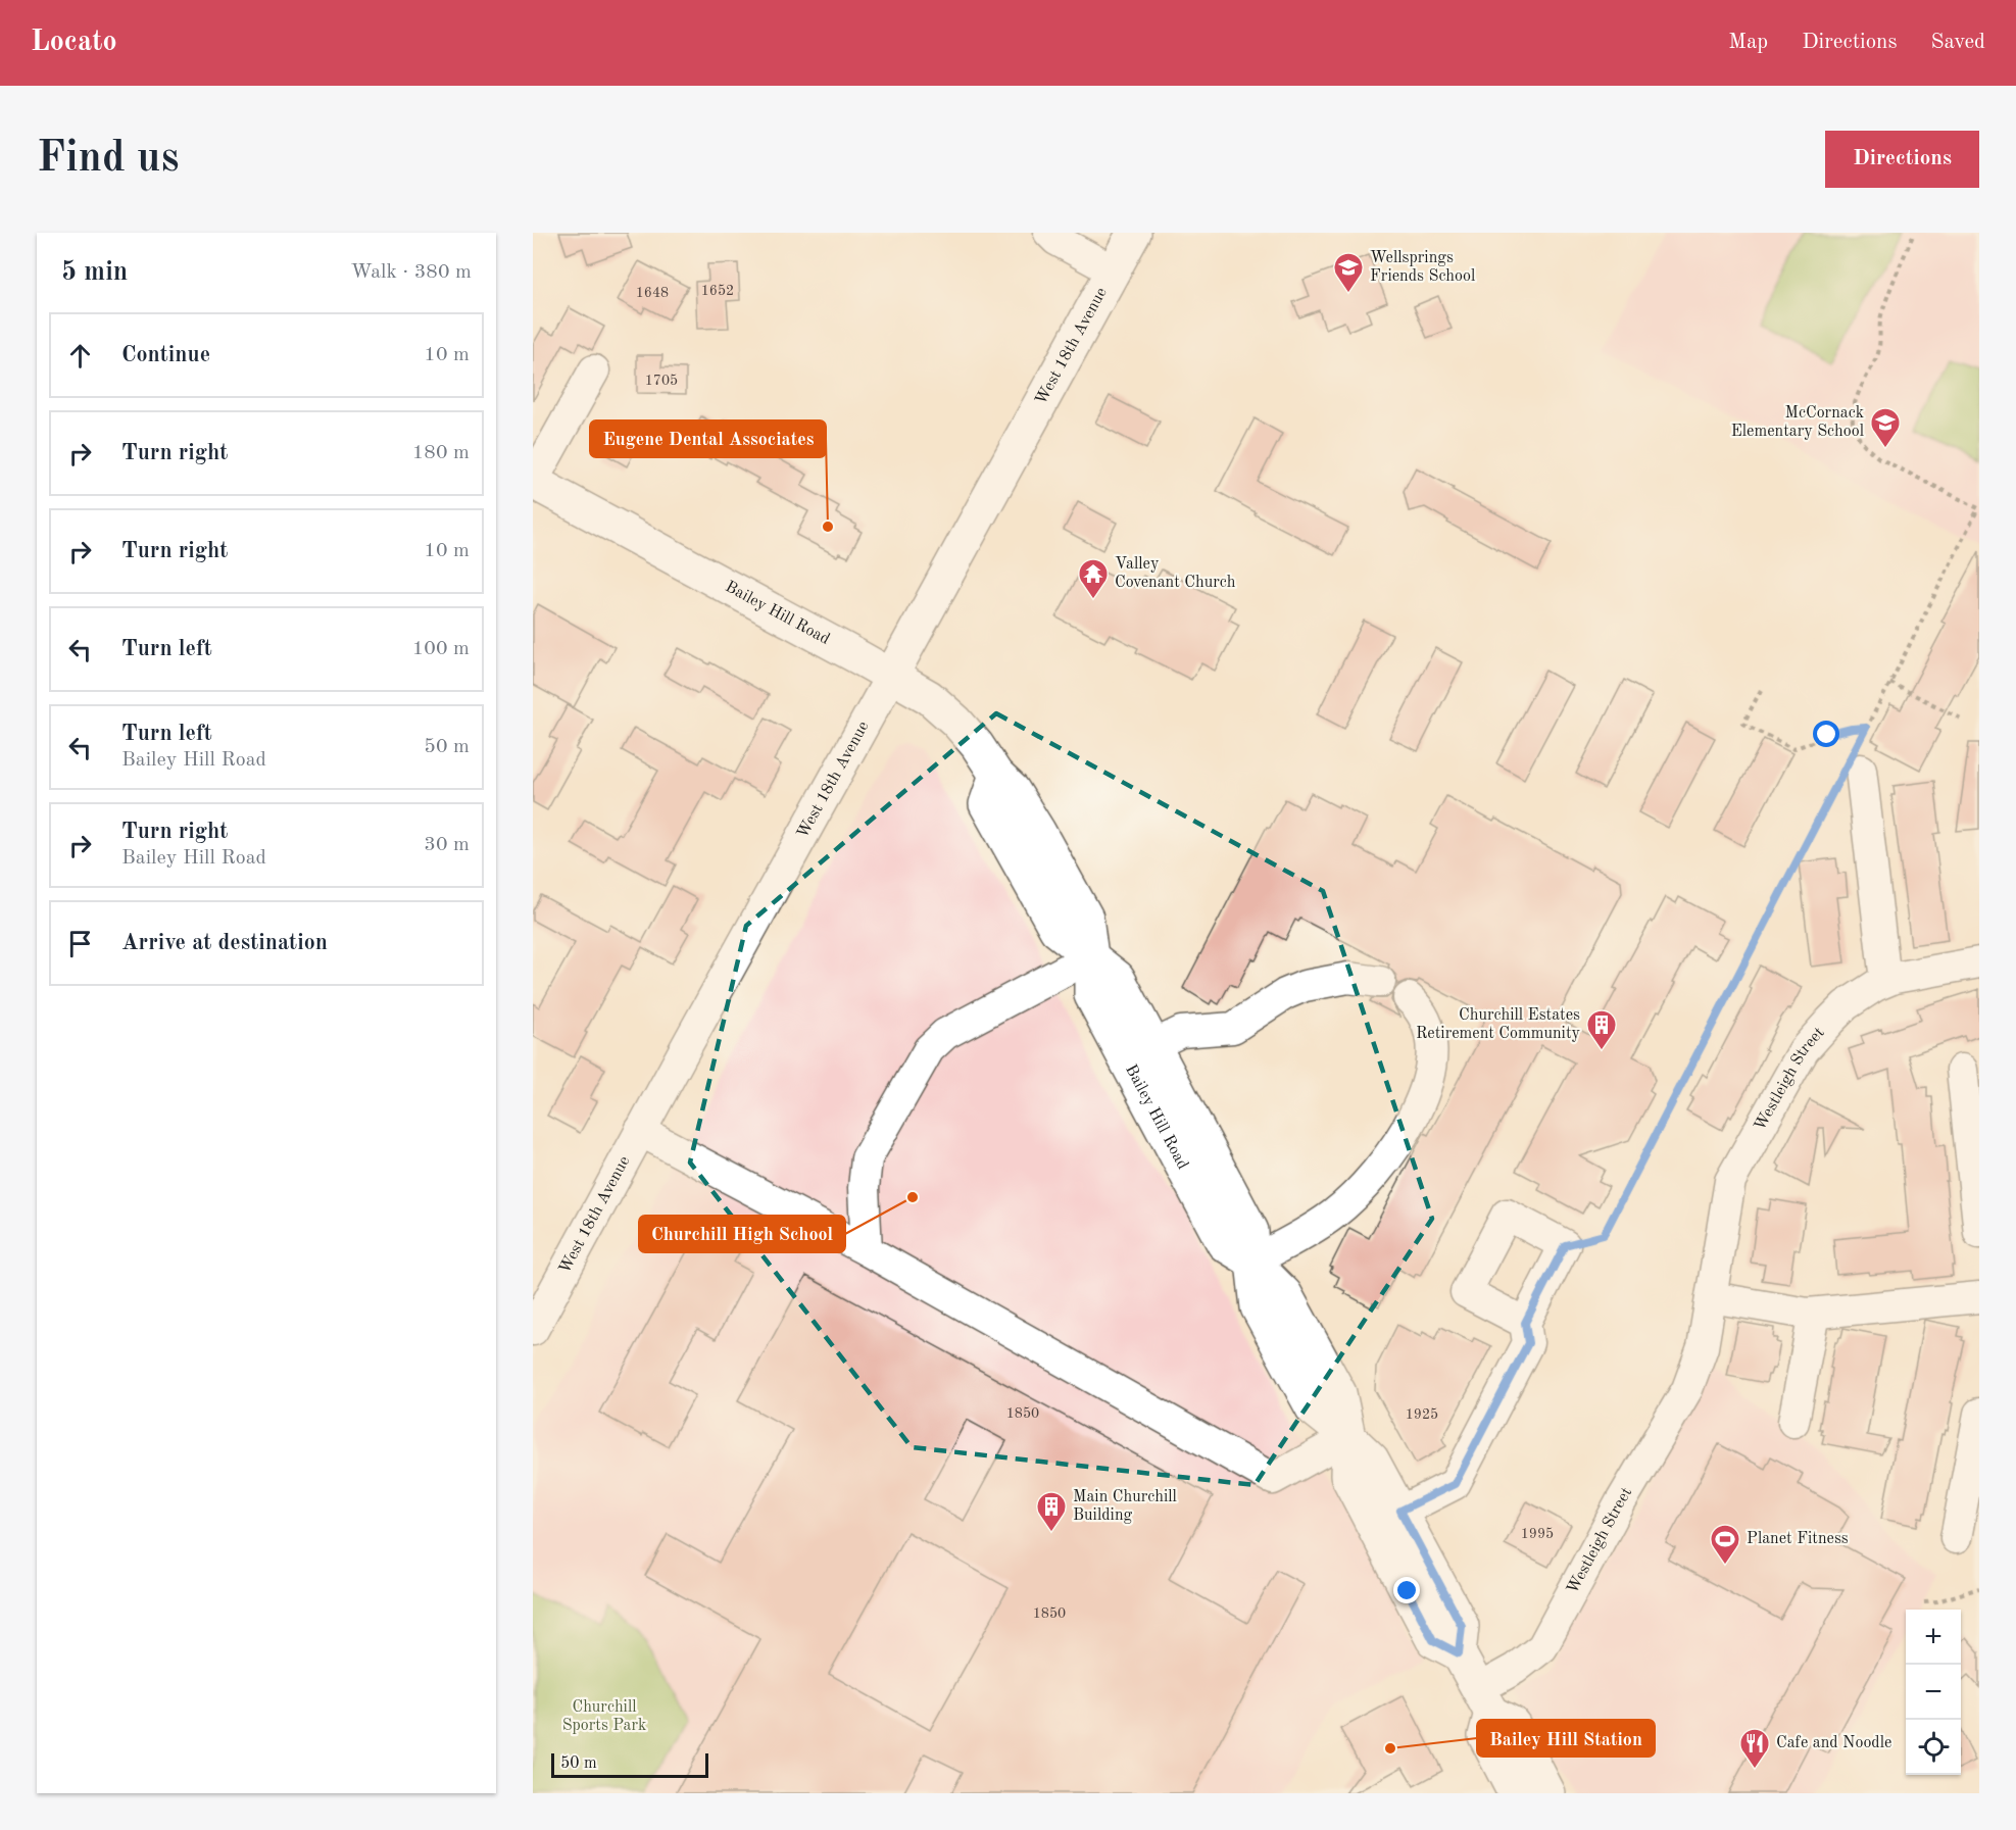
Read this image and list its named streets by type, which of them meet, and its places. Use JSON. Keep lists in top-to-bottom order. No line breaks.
{"streets":{"main road":["West 18th Avenue","Bailey Hill Road"],"street":["Westleigh Street"]},"crossings":[["West 18th Avenue","Bailey Hill Road"]],"parks":["Churchill Sports Park"],"places":{"school or university":["Wellsprings Friends School","McCornack Elementary School"],"other":["Eugene Dental Associates","Churchill High School","Bailey Hill Station"],"temple":["Valley Covenant Church"],"building":["Churchill Estates Retirement Community","Main Churchill Building"],"sports":["Planet Fitness"],"restaurant":["Cafe and Noodle"]},"house_numbers":["1652","1648","1705","1850","1925","1995","1850"],"scale_bar":"50 m","page":{"header":"Locato","nav":["Map","Directions","Saved"],"buttons":"Directions","title":"Find us","heading":["5 min","Walk · 380 m"],"list":[["Continue","10 m"],["Turn right","180 m"],["Turn right","10 m"],["Turn left","100 m"],["Turn left","Bailey Hill Road","50 m"],["Turn right","Bailey Hill Road","30 m"],"Arrive at destination"],"map_buttons":["+","−"],"scale":"50 m"}}
